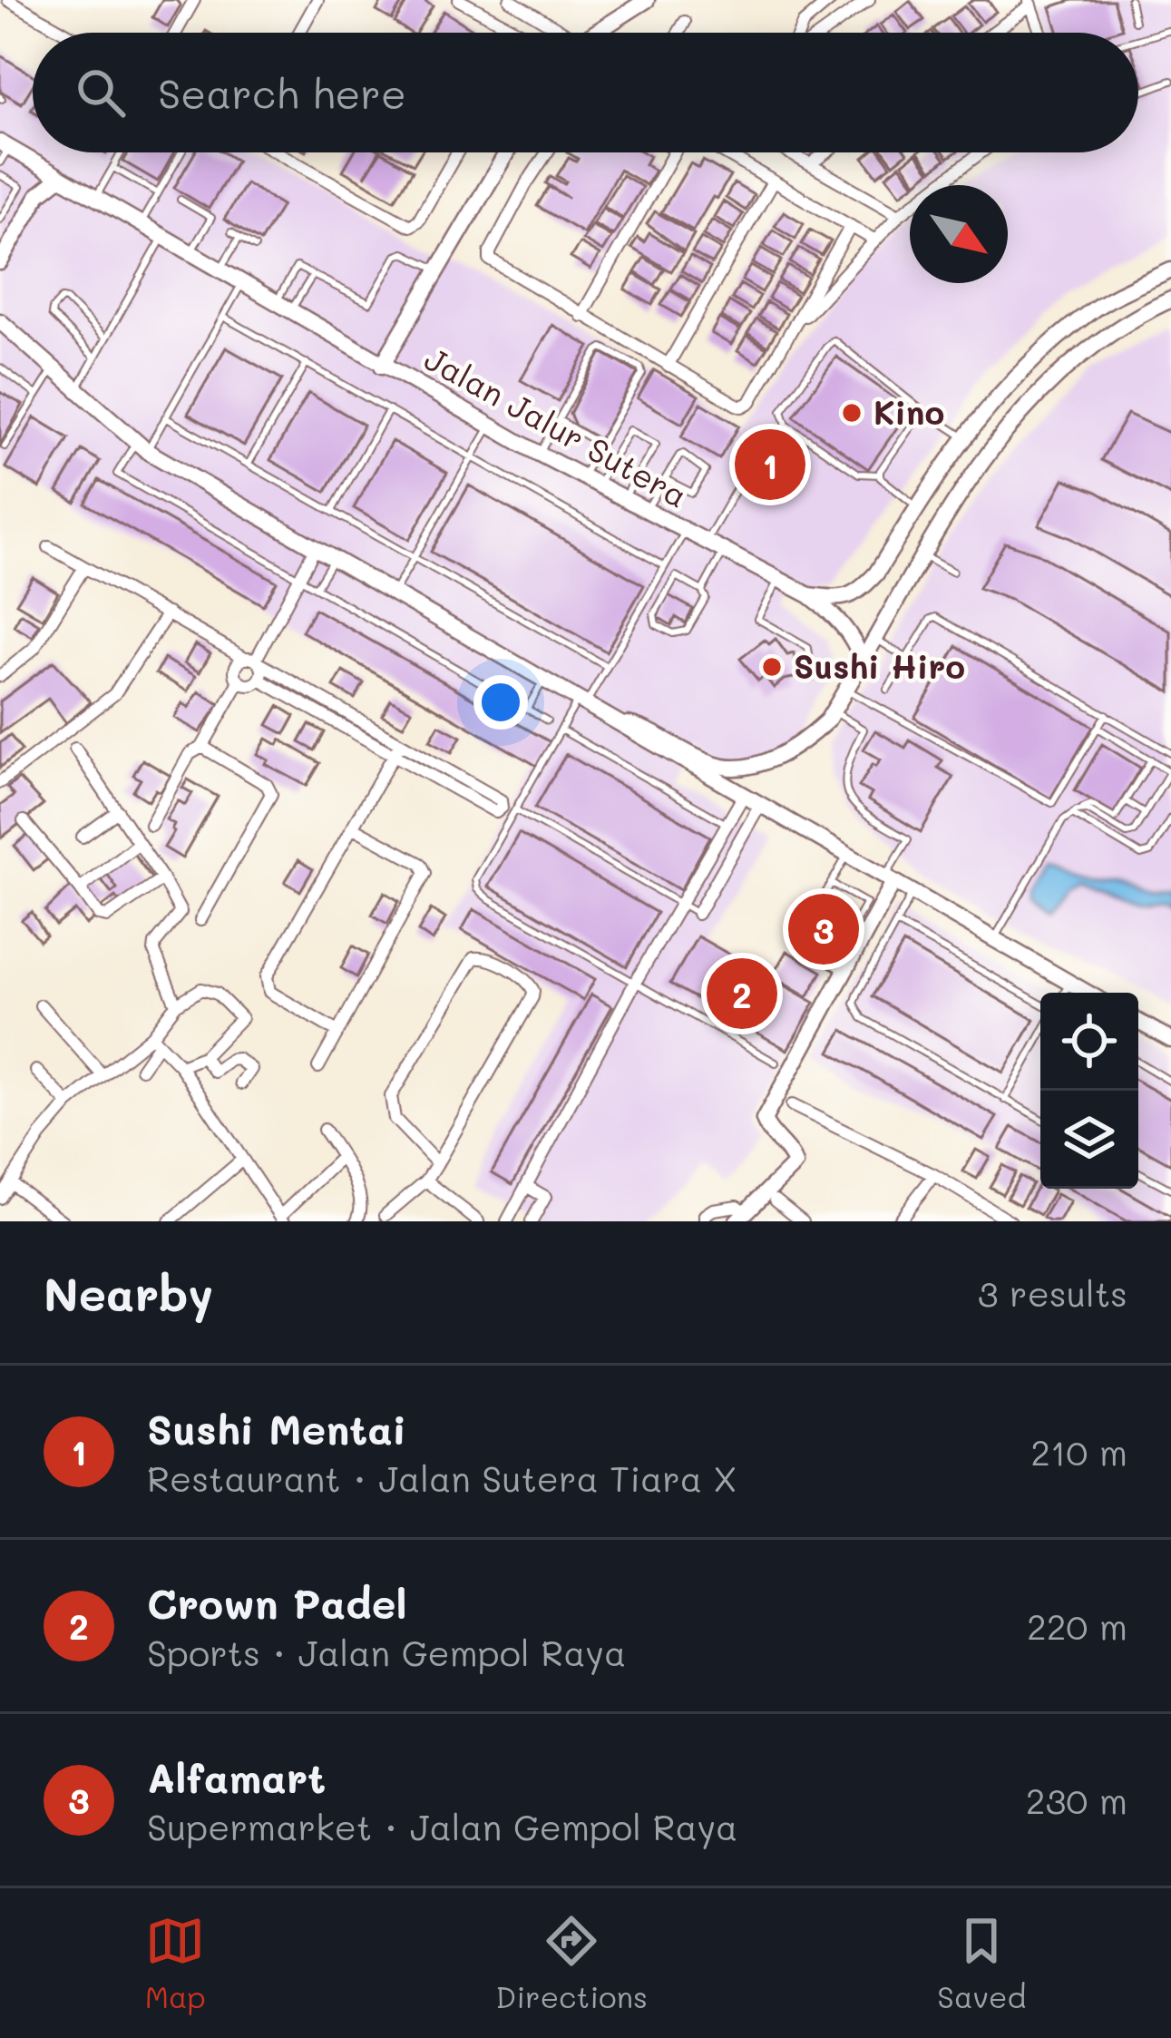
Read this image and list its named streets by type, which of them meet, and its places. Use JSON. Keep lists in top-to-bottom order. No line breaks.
{"streets":{"main road":["Jalan Jalur Sutera"]},"places":["Kino","Sushi Hiro"],"north":"bottom right","page":{"search":"Search here","pins":["1","3","2"],"heading":["Nearby","3 results"],"list":[{"mark":"1","name":"Sushi Mentai","note":"Restaurant · Jalan Sutera Tiara X","value":"210 m"},{"mark":"2","name":"Crown Padel","note":"Sports · Jalan Gempol Raya","value":"220 m"},{"mark":"3","name":"Alfamart","note":"Supermarket · Jalan Gempol Raya","value":"230 m"}],"nav":["Map","Directions","Saved"]}}
